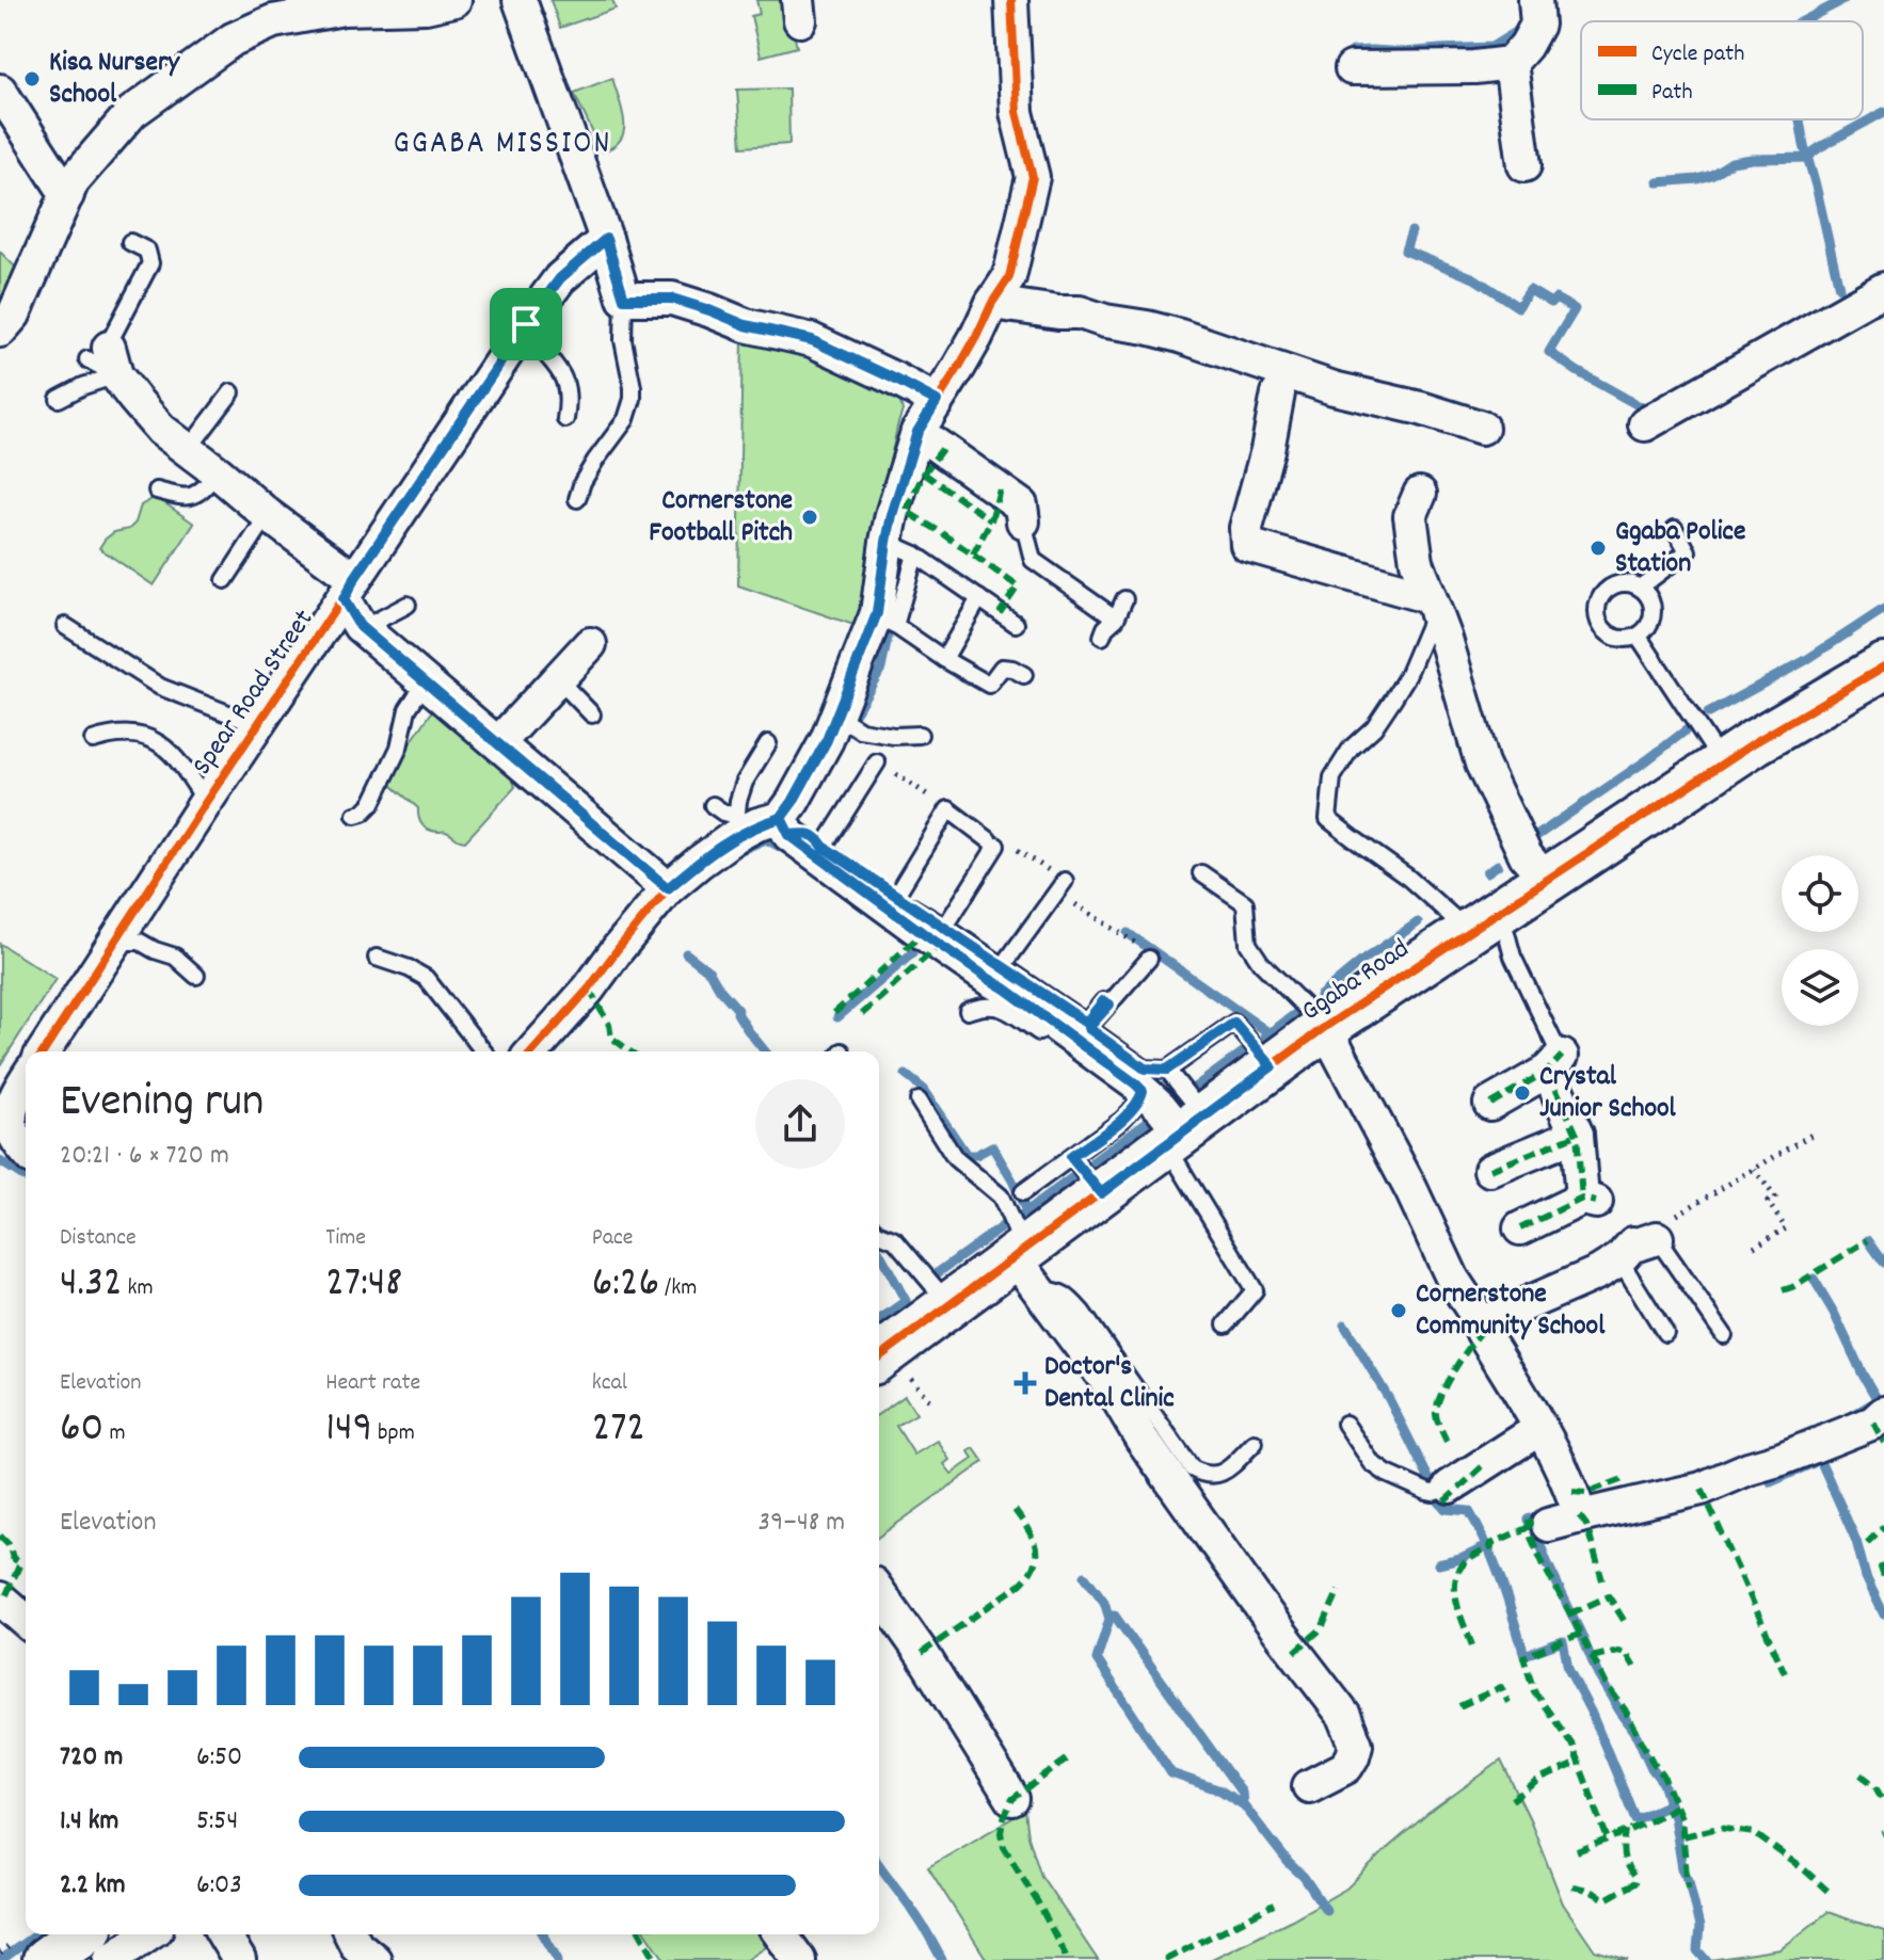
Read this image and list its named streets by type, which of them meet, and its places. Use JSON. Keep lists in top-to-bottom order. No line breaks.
{"streets":{"street":["Spear Road Street","Ggaba Road"]},"districts":["GGABA MISSION"],"places":{"other":["Kisa Nursery School","Cornerstone Football Pitch","Ggaba Police Station","Crystal Junior School","Cornerstone Community School"],"health":["Doctor's Dental Clinic"]},"legend":["Cycle path","Path"],"page":{"heading":["Evening run","20:21 · 6 × 720 m"],"stats":[["Distance","4.32 km"],["Time","27:48"],["Pace","6:26 /km"],["Elevation","60 m"],["Heart rate","149 bpm"],["kcal","272"]],"chart":["Elevation","39–48 m"],"list":[{"name":"720 m","note":"6:50"},{"name":"1.4 km","note":"5:54"},{"name":"2.2 km","note":"6:03"}]}}
